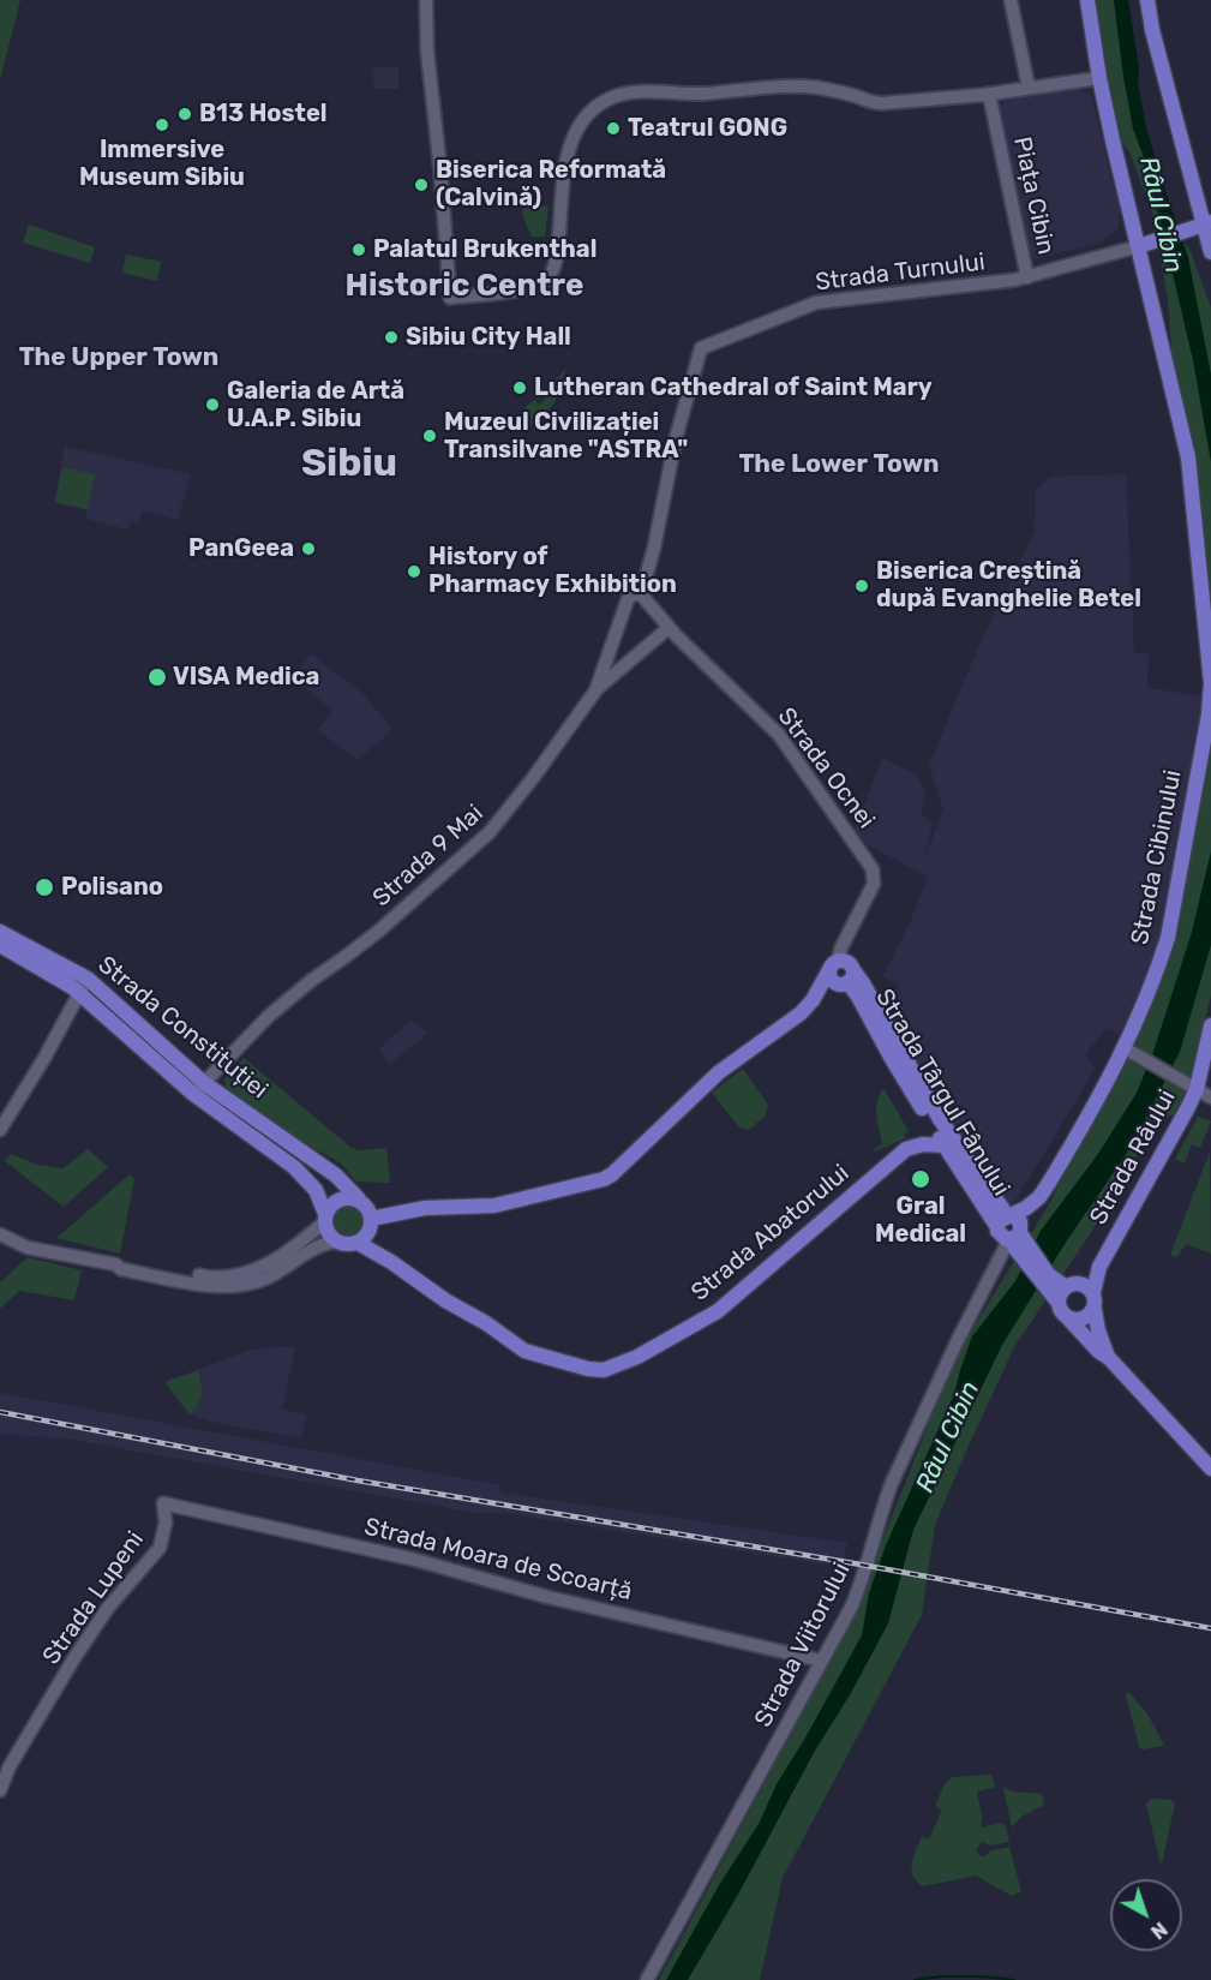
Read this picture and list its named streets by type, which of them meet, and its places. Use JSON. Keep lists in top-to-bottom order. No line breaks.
{"streets":{"main road":["Piața Cibin","Strada Cibinului","Strada Constituției","Strada Târgul Fânului","Strada Râului","Strada Abatorului"],"street":["Strada Turnului","Strada Ocnei","Strada 9 Mai","Strada Moara de Scoarță","Strada Lupeni","Strada Viitorului"]},"crossings":[["Piața Cibin","Strada Turnului"],["Piața Cibin","Strada Cibinului"],["Strada Turnului","Strada Ocnei"],["Strada Ocnei","Strada 9 Mai"],["Strada 9 Mai","Strada Constituției"],["Strada Cibinului","Strada Târgul Fânului"],["Strada Constituției","Strada Abatorului"],["Strada Târgul Fânului","Strada Abatorului"],["Strada Moara de Scoarță","Strada Lupeni"],["Strada Moara de Scoarță","Strada Viitorului"]],"districts":["Historic Centre","The Upper Town","Sibiu","The Lower Town"],"water":["Râul Cibin"],"places":["B13 Hostel","Immersive Museum Sibiu","Teatrul GONG","Biserica Reformată (Calvină)","Palatul Brukenthal","Sibiu City Hall","Lutheran Cathedral of Saint Mary","Galeria de Artă U.A.P. Sibiu","Muzeul Civilizației Transilvane \"ASTRA\"","PanGeea","History of Pharmacy Exhibition","Biserica Creștină după Evanghelie Betel","VISA Medica","Polisano","Gral Medical"],"north":"bottom right"}
